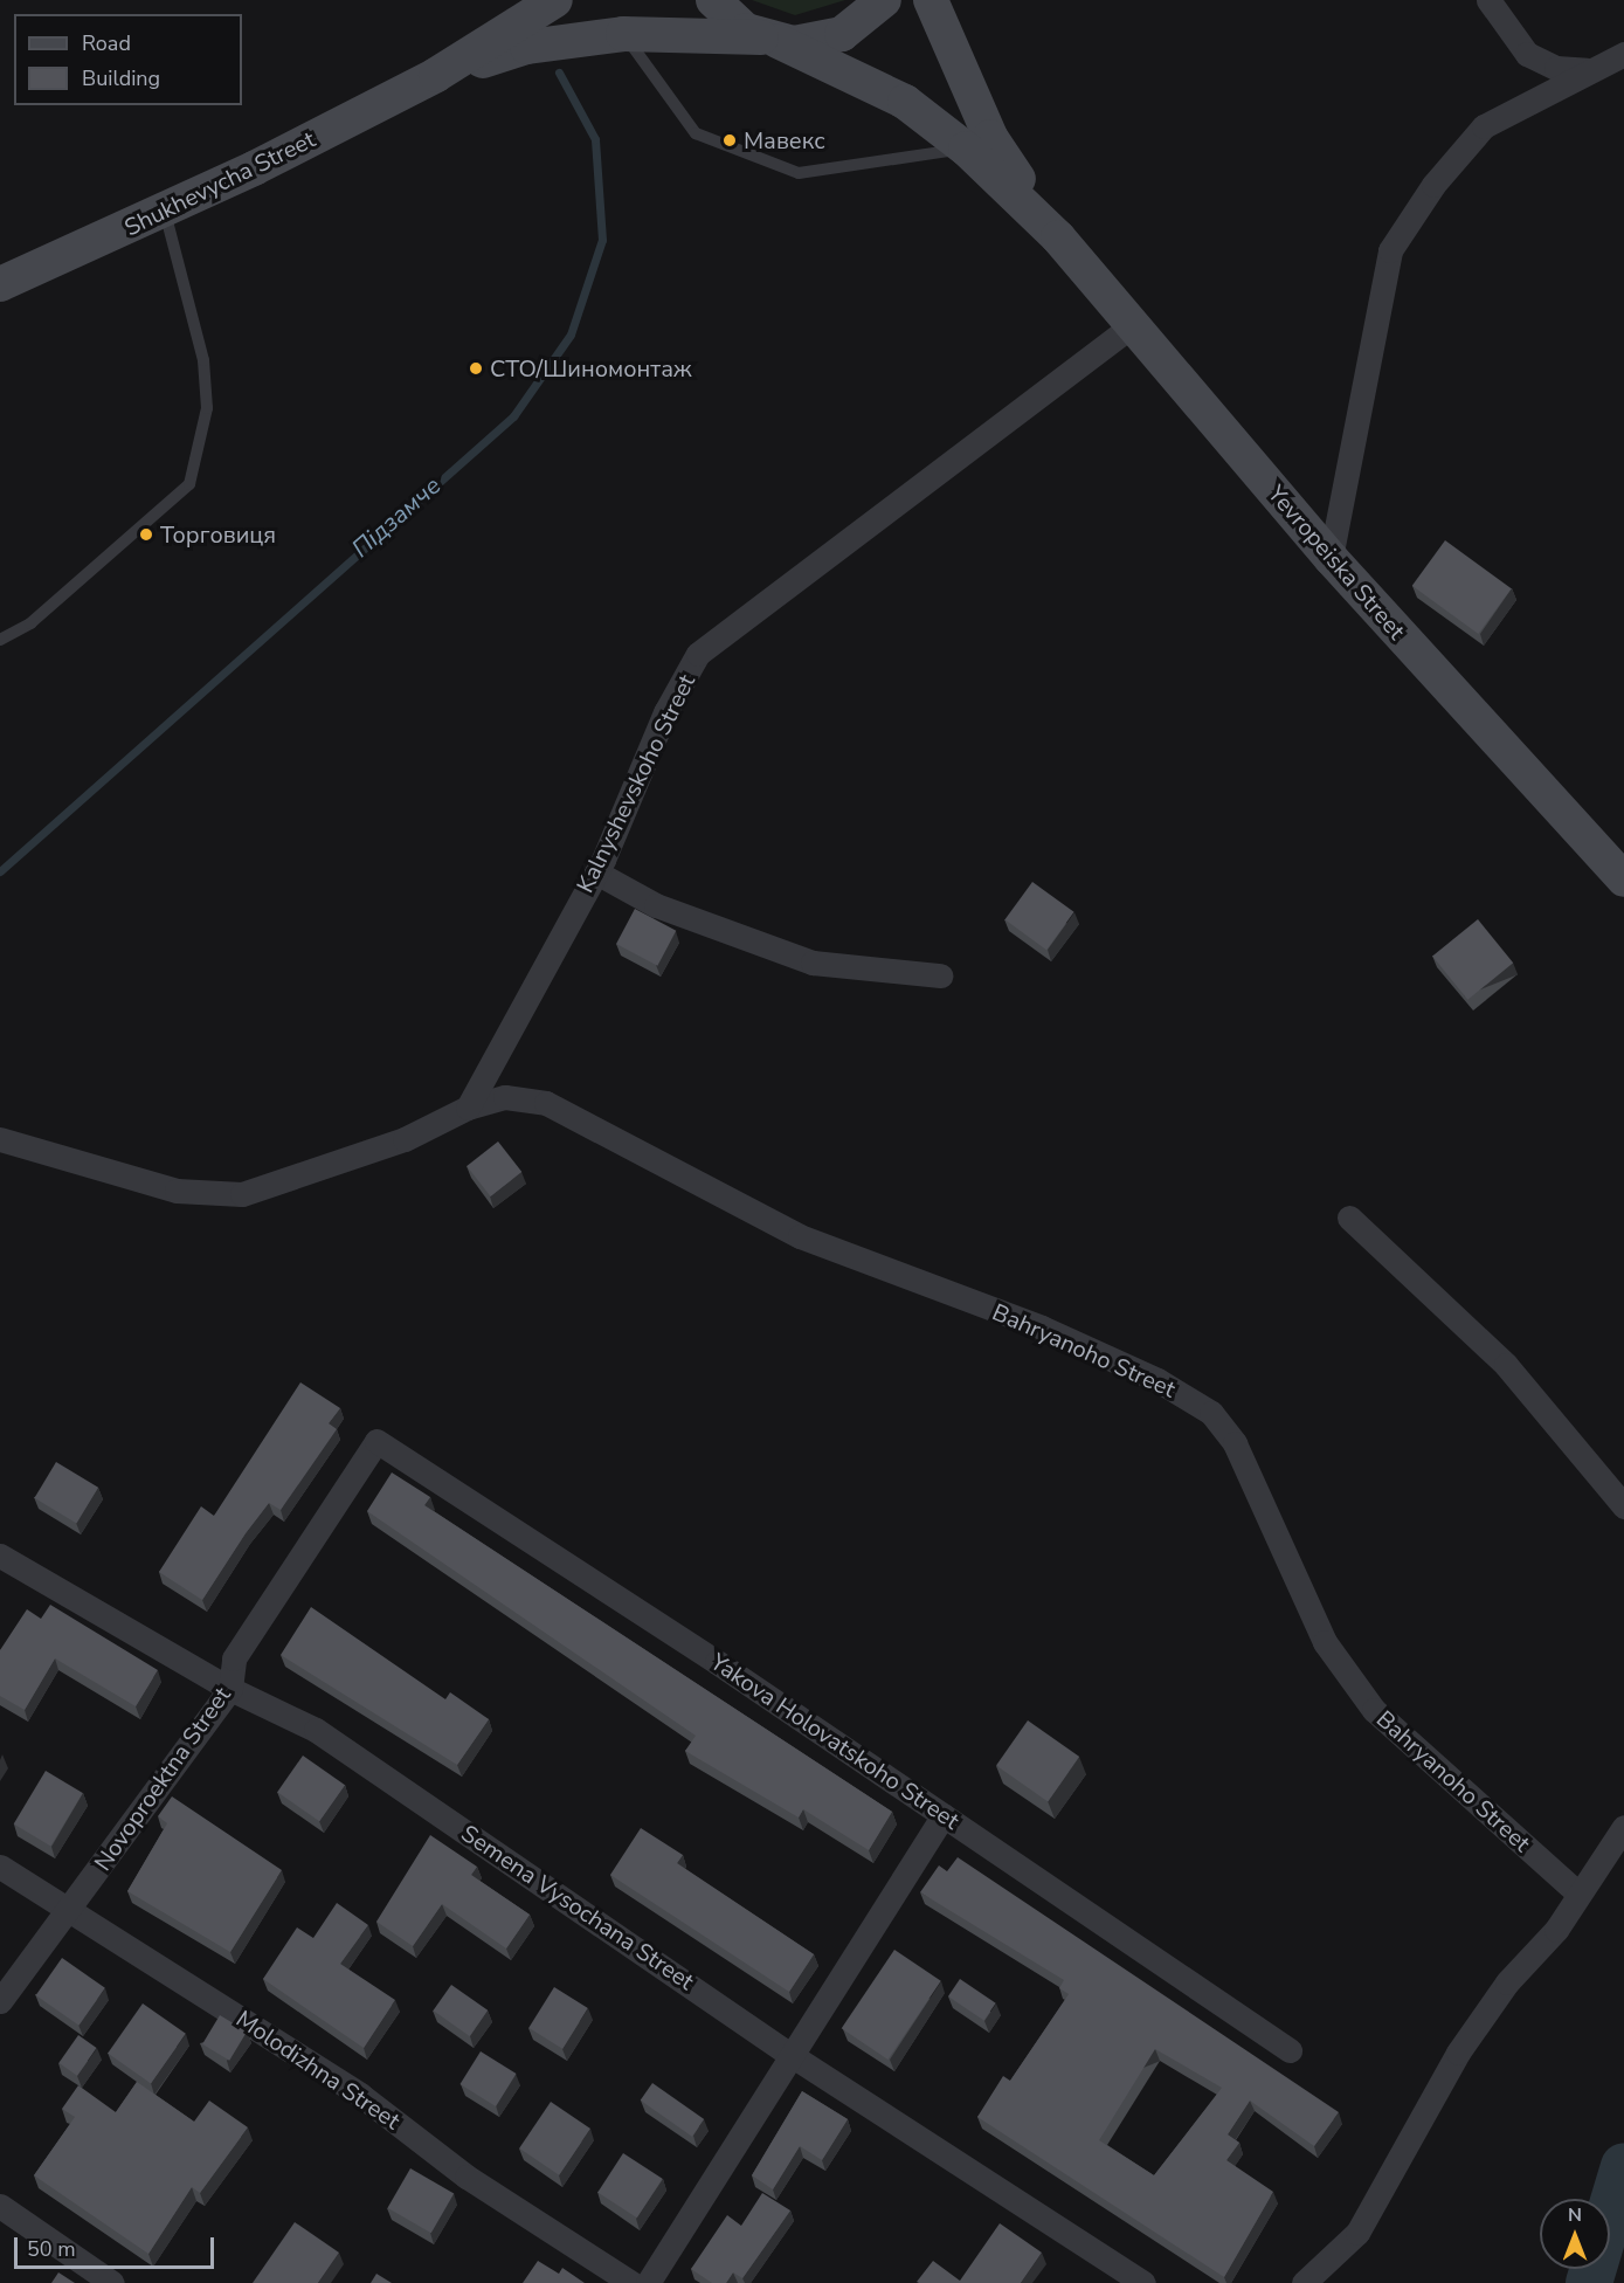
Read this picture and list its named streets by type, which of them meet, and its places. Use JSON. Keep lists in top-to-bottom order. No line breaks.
{"streets":{"main road":["Shukhevycha Street","Yevropeiska Street"],"street":["Kalnyshevskoho Street","Bahryanoho Street","Yakova Holovatskoho Street","Novoproektna Street","Semena Vysochana Street","Molodizhna Street"]},"crossings":[["Yevropeiska Street","Kalnyshevskoho Street"],["Kalnyshevskoho Street","Bahryanoho Street"],["Yakova Holovatskoho Street","Novoproektna Street"],["Novoproektna Street","Semena Vysochana Street"],["Novoproektna Street","Molodizhna Street"]],"water":["Підзамче"],"places":["Мавекс","СТО/Шиномонтаж","Торговиця"],"legend":["Road","Building"],"scale_bar":"50 m","north":"top"}
